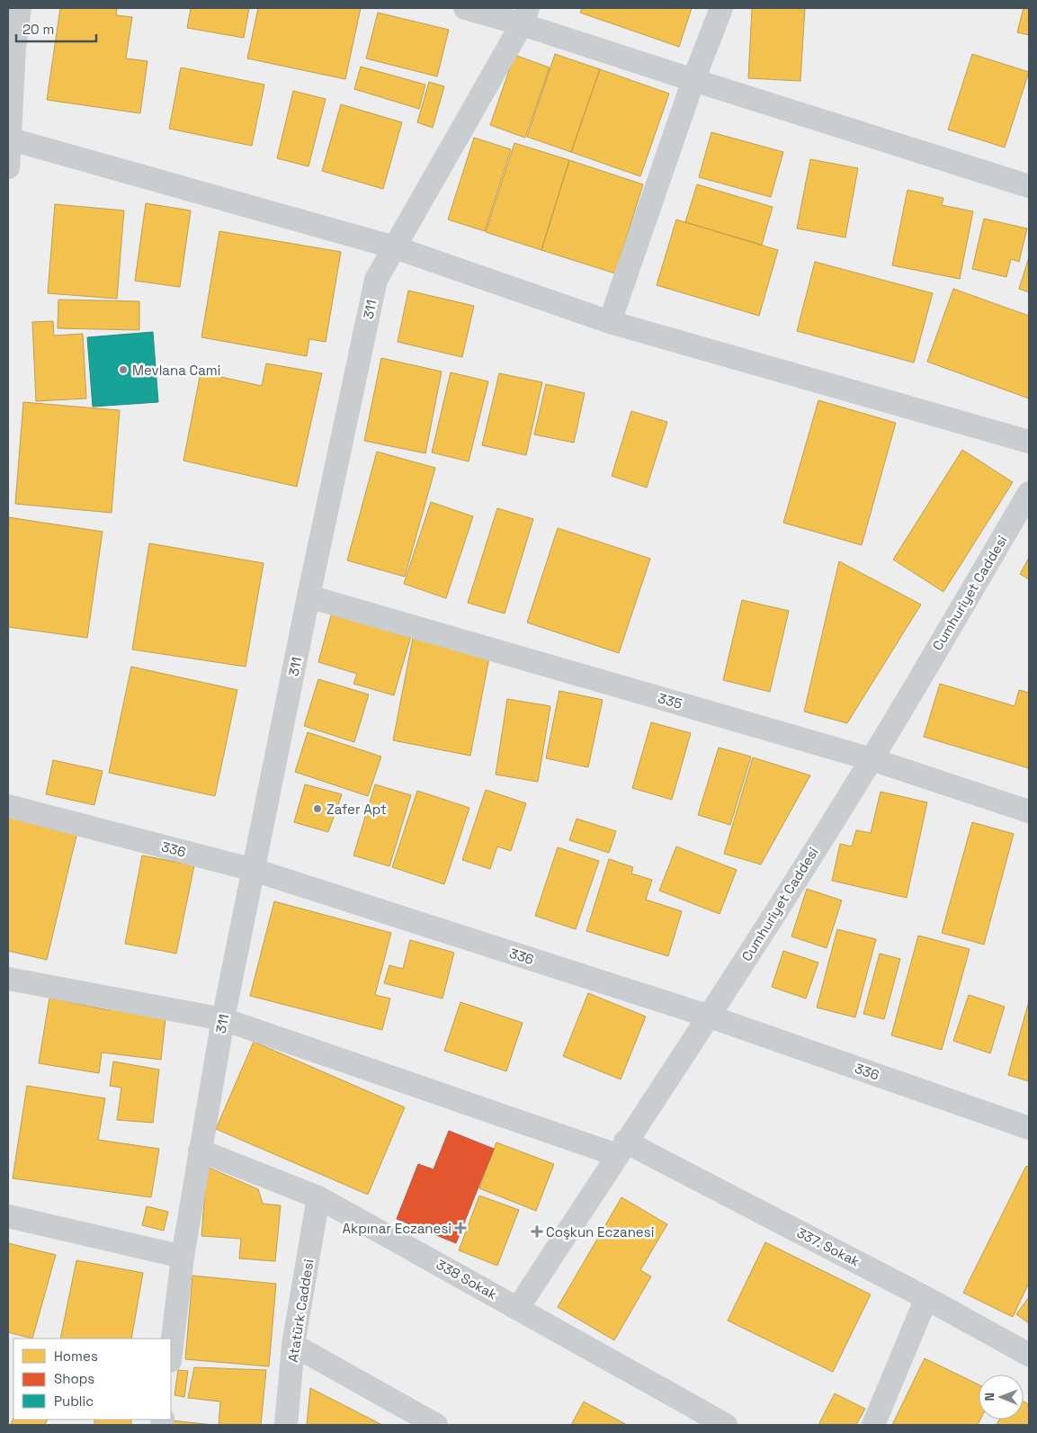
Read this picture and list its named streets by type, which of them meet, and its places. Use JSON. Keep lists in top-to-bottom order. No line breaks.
{"streets":{"street":["311","Cumhuriyet Caddesi","335","336","337. Sokak","338 Sokak","Atatürk Caddesi"]},"crossings":[["311","335"],["311","336"],["311","337. Sokak"],["311","338 Sokak"],["Cumhuriyet Caddesi","335"],["Cumhuriyet Caddesi","336"],["Cumhuriyet Caddesi","337. Sokak"],["Cumhuriyet Caddesi","338 Sokak"],["338 Sokak","Atatürk Caddesi"]],"places":{"other":["Mevlana Cami","Zafer Apt"],"health":["Akpınar Eczanesi","Coşkun Eczanesi"]},"legend":["Homes","Shops","Public"],"scale_bar":"20 m","north":"left"}
